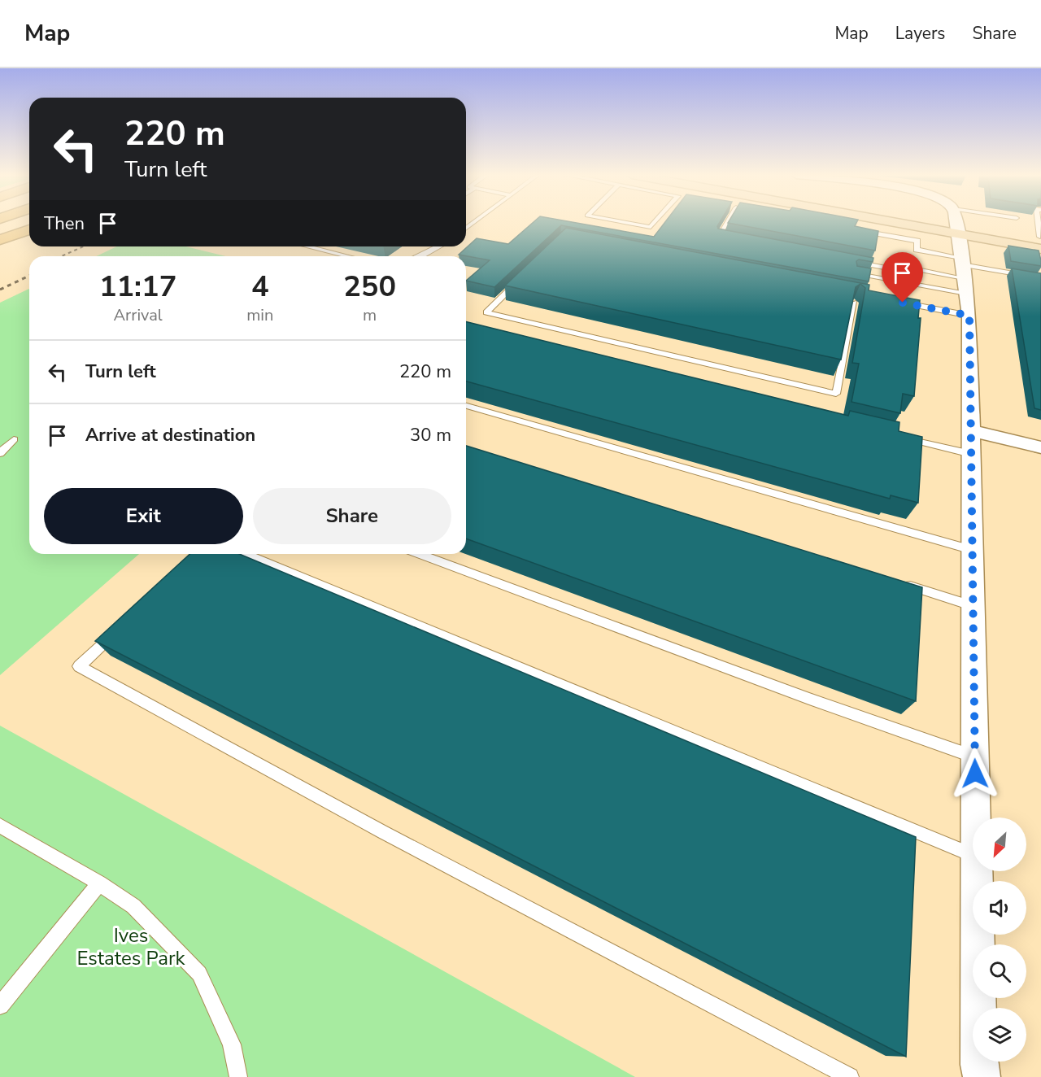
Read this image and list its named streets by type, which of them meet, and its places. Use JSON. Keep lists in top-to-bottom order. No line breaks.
{"parks":["Ives Estates Park"],"north":"bottom left","page":{"header":"Map","nav":["Map","Layers","Share"],"turn":["220 m","Turn left"],"then":"Then","eta":["11:17","Arrival","4","min","250","m"],"list":[{"name":"Turn left","value":"220 m"},{"name":"Arrive at destination","value":"30 m"}],"buttons":["Exit","Share"]}}
